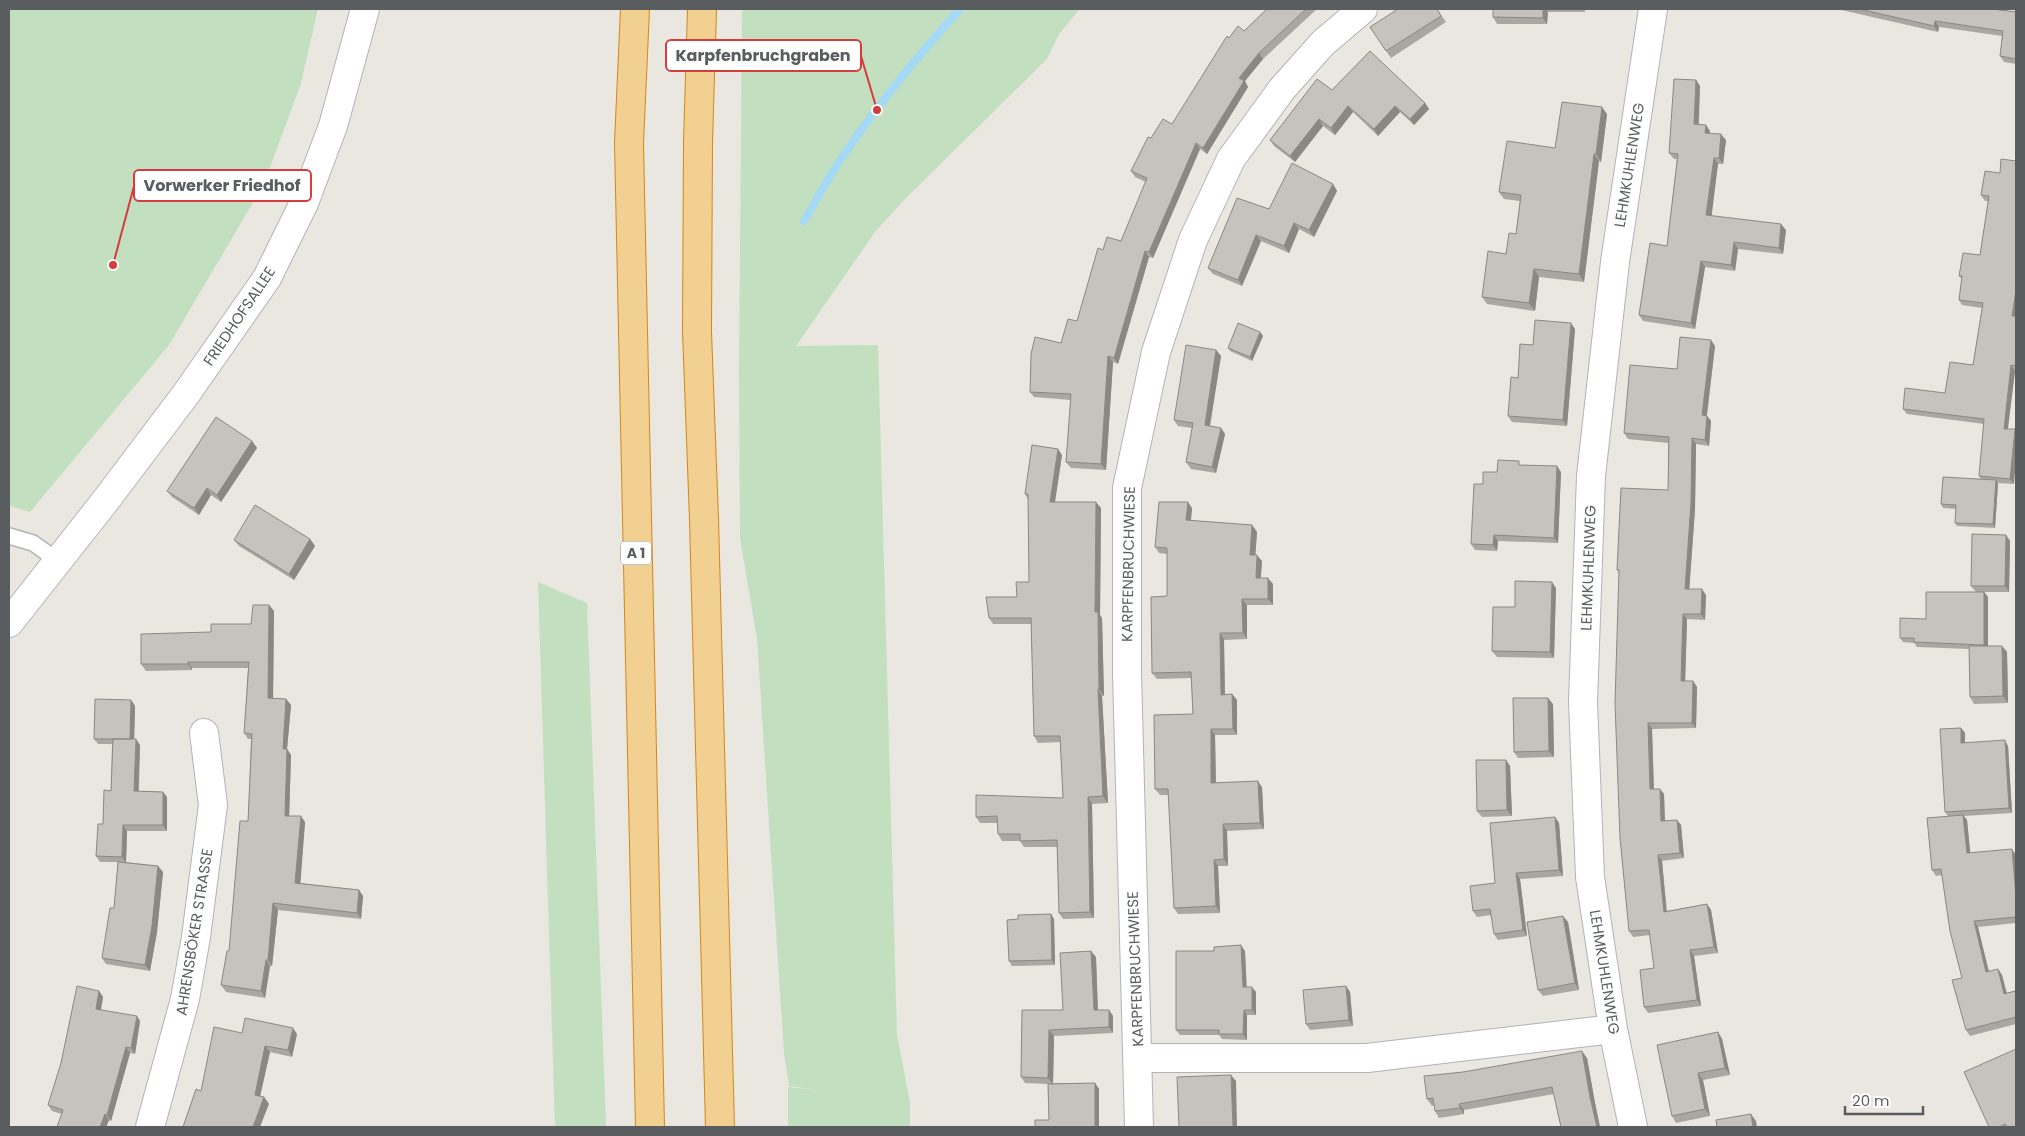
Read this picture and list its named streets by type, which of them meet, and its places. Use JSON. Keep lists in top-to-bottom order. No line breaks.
{"streets":{"highway":["A 1"],"street":["LEHMKUHLENWEG","FRIEDHOFSALLEE","KARPFENBRUCHWIESE","AHRENSBÖKER STRASSE"]},"places":["Karpfenbruchgraben","Vorwerker Friedhof"],"scale_bar":"20 m"}
